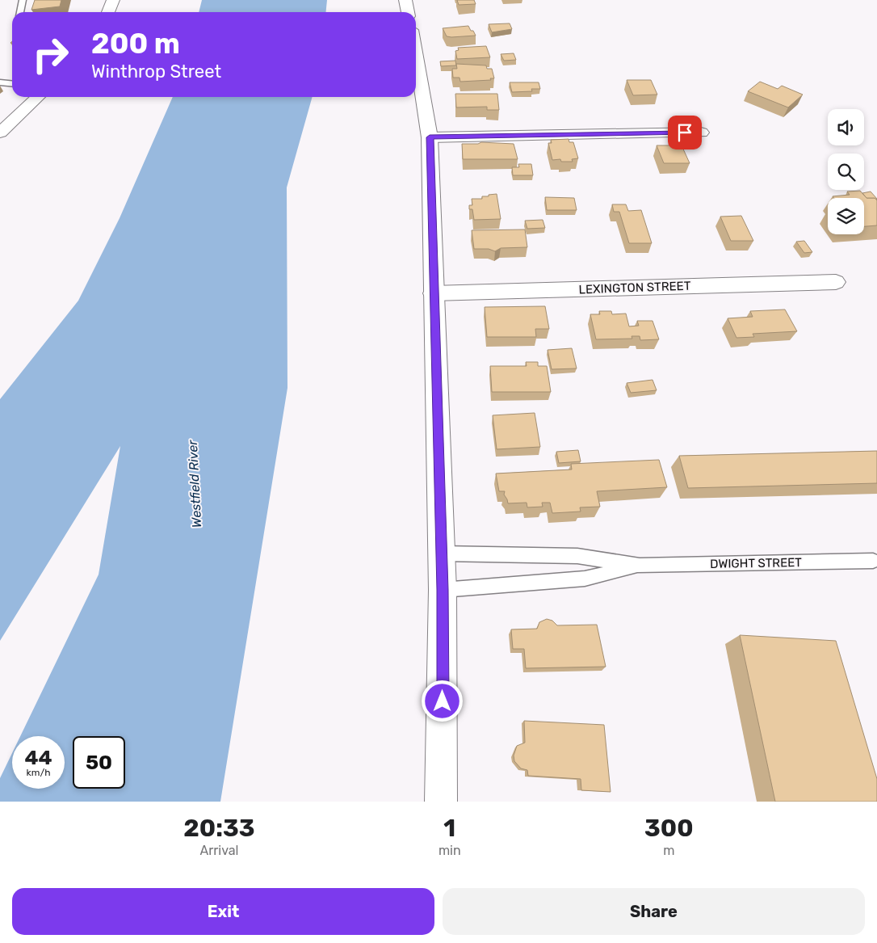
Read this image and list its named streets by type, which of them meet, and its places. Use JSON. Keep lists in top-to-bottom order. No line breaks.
{"streets":{"main road":["LEXINGTON STREET"],"lane":["DWIGHT STREET"]},"water":["Westfield River"],"page":{"turn":["200 m","Winthrop Street"],"speed":"44 km/h","limit":"50","eta":["20:33","Arrival","1","min","300","m"],"buttons":["Exit","Share"]}}
